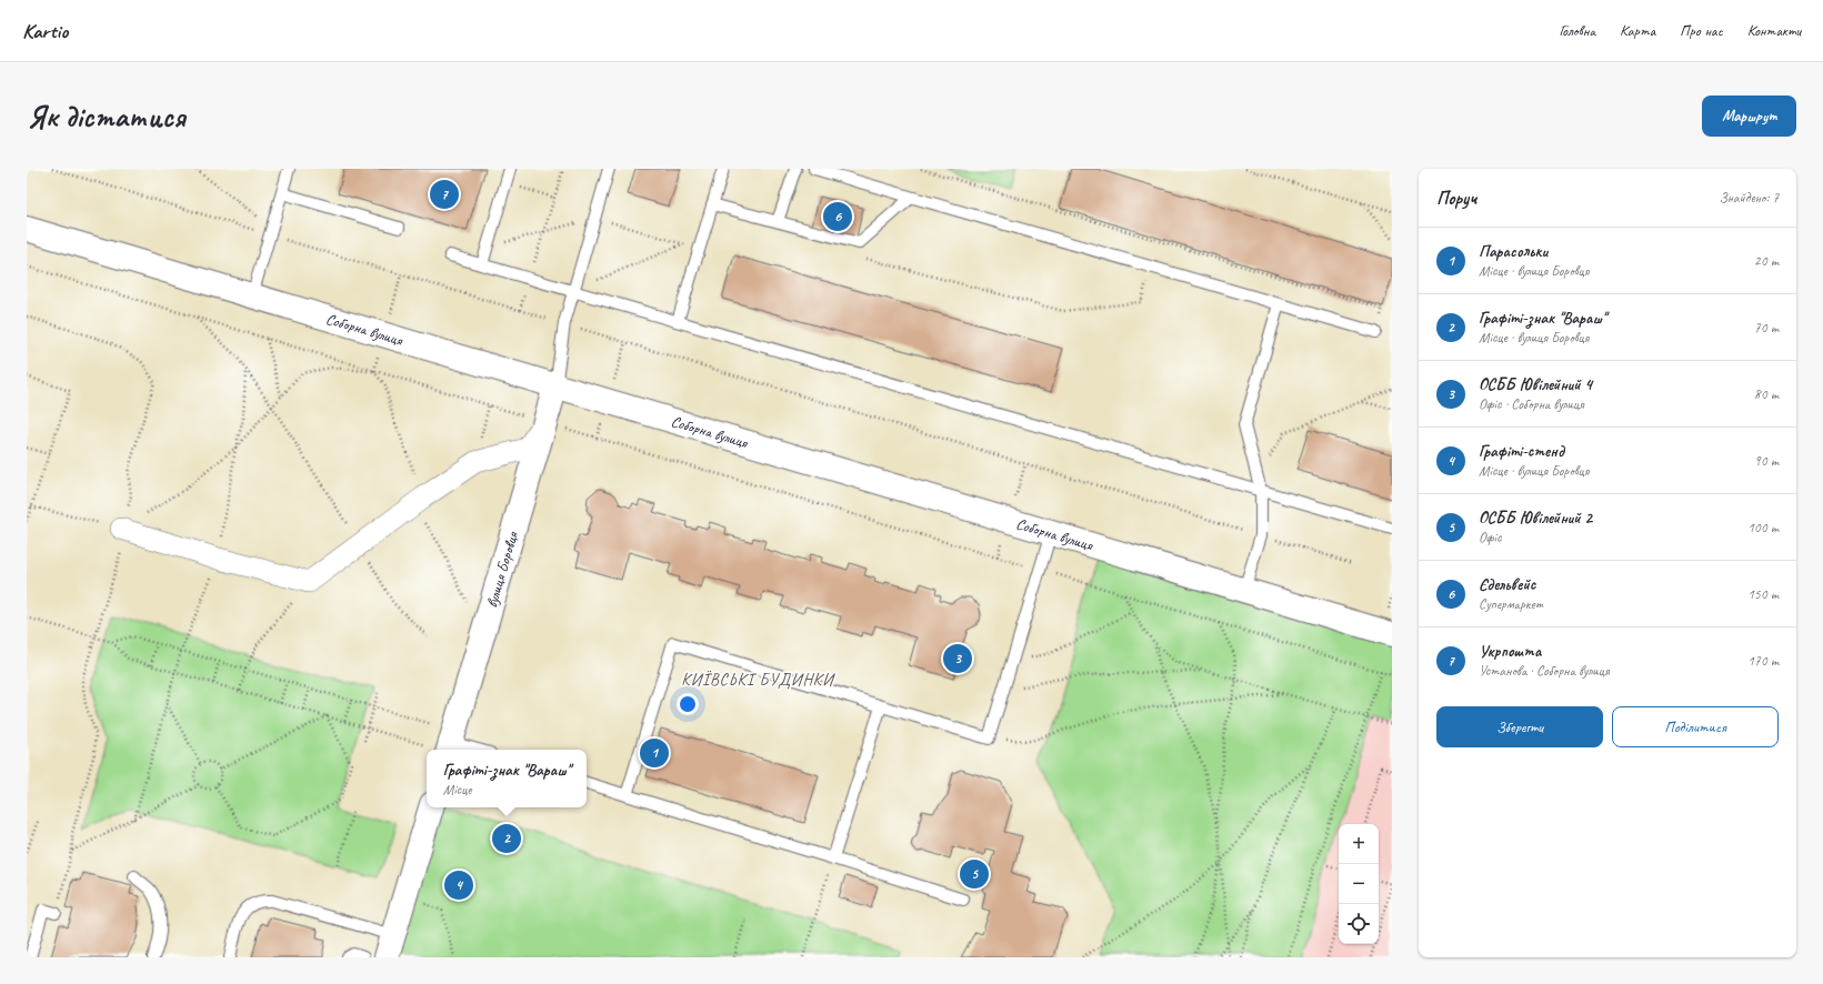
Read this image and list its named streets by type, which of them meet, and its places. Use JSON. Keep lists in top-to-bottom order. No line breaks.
{"streets":{"main road":["Соборна вулиця","вулиця Боровця"]},"crossings":[["Соборна вулиця","вулиця Боровця"]],"districts":["КИЇВСЬКІ БУДИНКИ"],"page":{"header":"Kartio","nav":["Головна","Карта","Про нас","Контакти"],"buttons":["Маршрут",["Зберегти","Поділитися"]],"title":"Як дістатися","heading":["Поруч","Знайдено: 7"],"pins":["7","6","3","1","2","5","4"],"list":[{"mark":"1","name":"Парасольки","note":"Місце · вулиця Боровця","value":"20 m"},{"mark":"2","name":"Графіті-знак \"Вараш\"","note":"Місце · вулиця Боровця","value":"70 m"},{"mark":"3","name":"ОСББ Ювілейний 4","note":"Офіс · Соборна вулиця","value":"80 m"},{"mark":"4","name":"Графіті-стенд","note":"Місце · вулиця Боровця","value":"90 m"},{"mark":"5","name":"ОСББ Ювілейний 2","note":"Офіс","value":"100 m"},{"mark":"6","name":"Єдельвейс","note":"Супермаркет","value":"150 m"},{"mark":"7","name":"Укрпошта","note":"Установа · Соборна вулиця","value":"170 m"}],"popup":["Графіті-знак \"Вараш\"","Місце"],"map_buttons":["+","−"]}}
